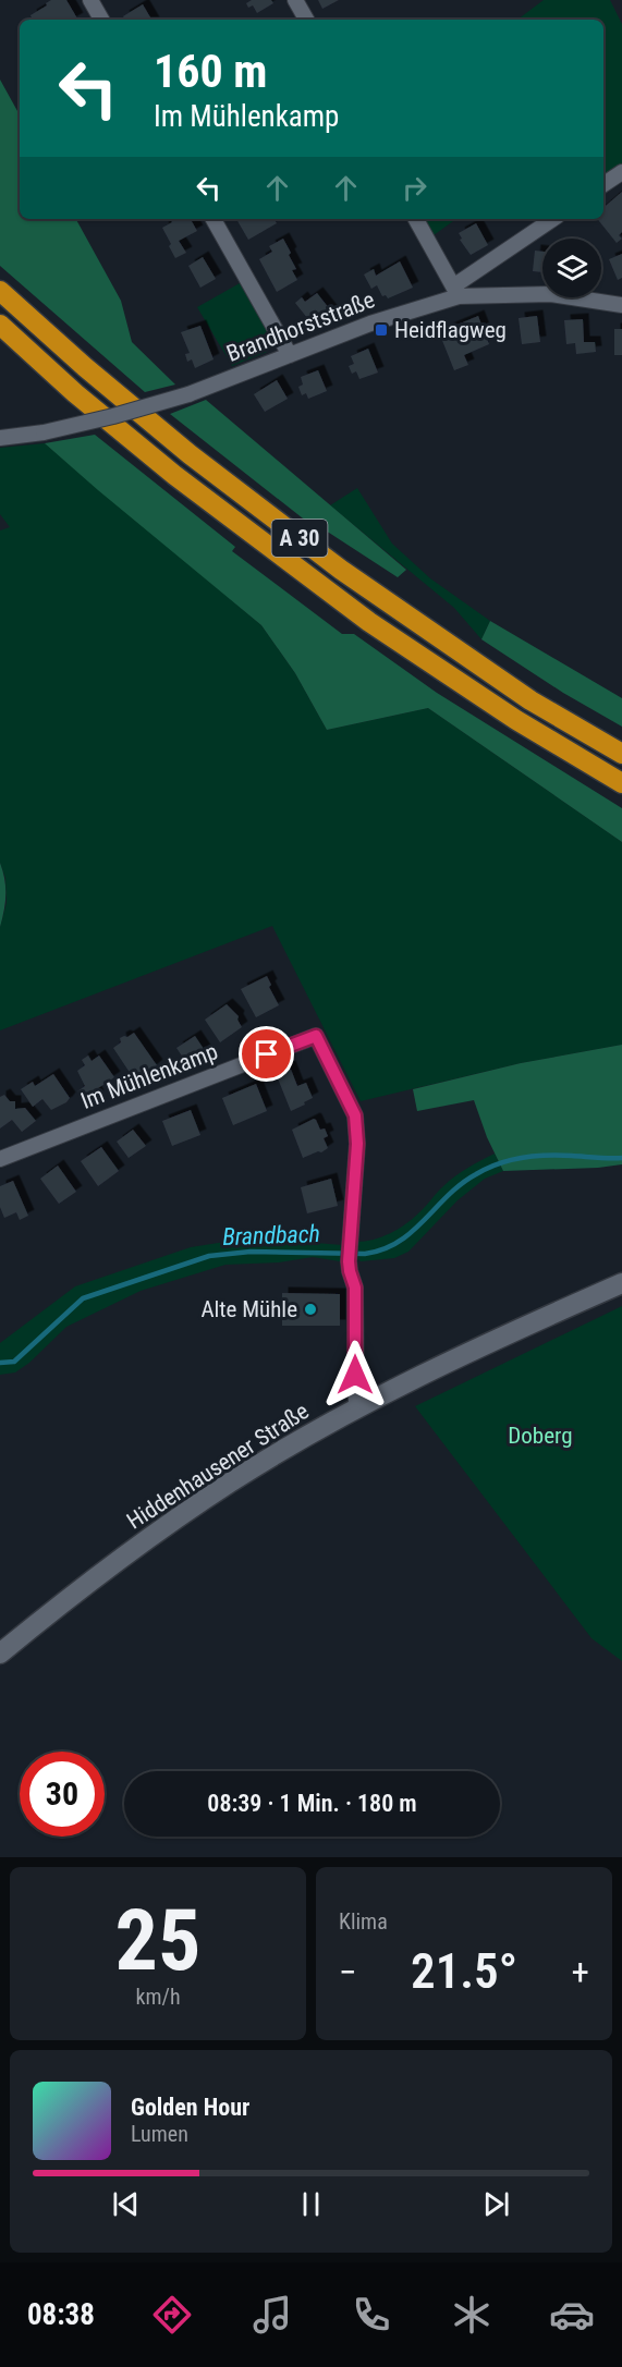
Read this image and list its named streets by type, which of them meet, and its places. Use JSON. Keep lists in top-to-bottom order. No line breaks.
{"streets":{"highway":["A 30"],"street":["Brandhorststraße","Im Mühlenkamp","Hiddenhausener Straße"]},"crossings":[["Im Mühlenkamp","Hiddenhausener Straße"]],"water":["Brandbach"],"parks":["Doberg"],"places":{"transit":["Heidflagweg"],"other":["Alte Mühle"]},"page":{"turn":["160 m","Im Mühlenkamp"],"limit":"30","trip":"08:39 · 1 Min. · 180 m","tile":[["25","km/h"],"Klima"],"heat":["−","21.5°","+"],"song":["Golden Hour","Lumen"],"tabs":"08:38"}}
